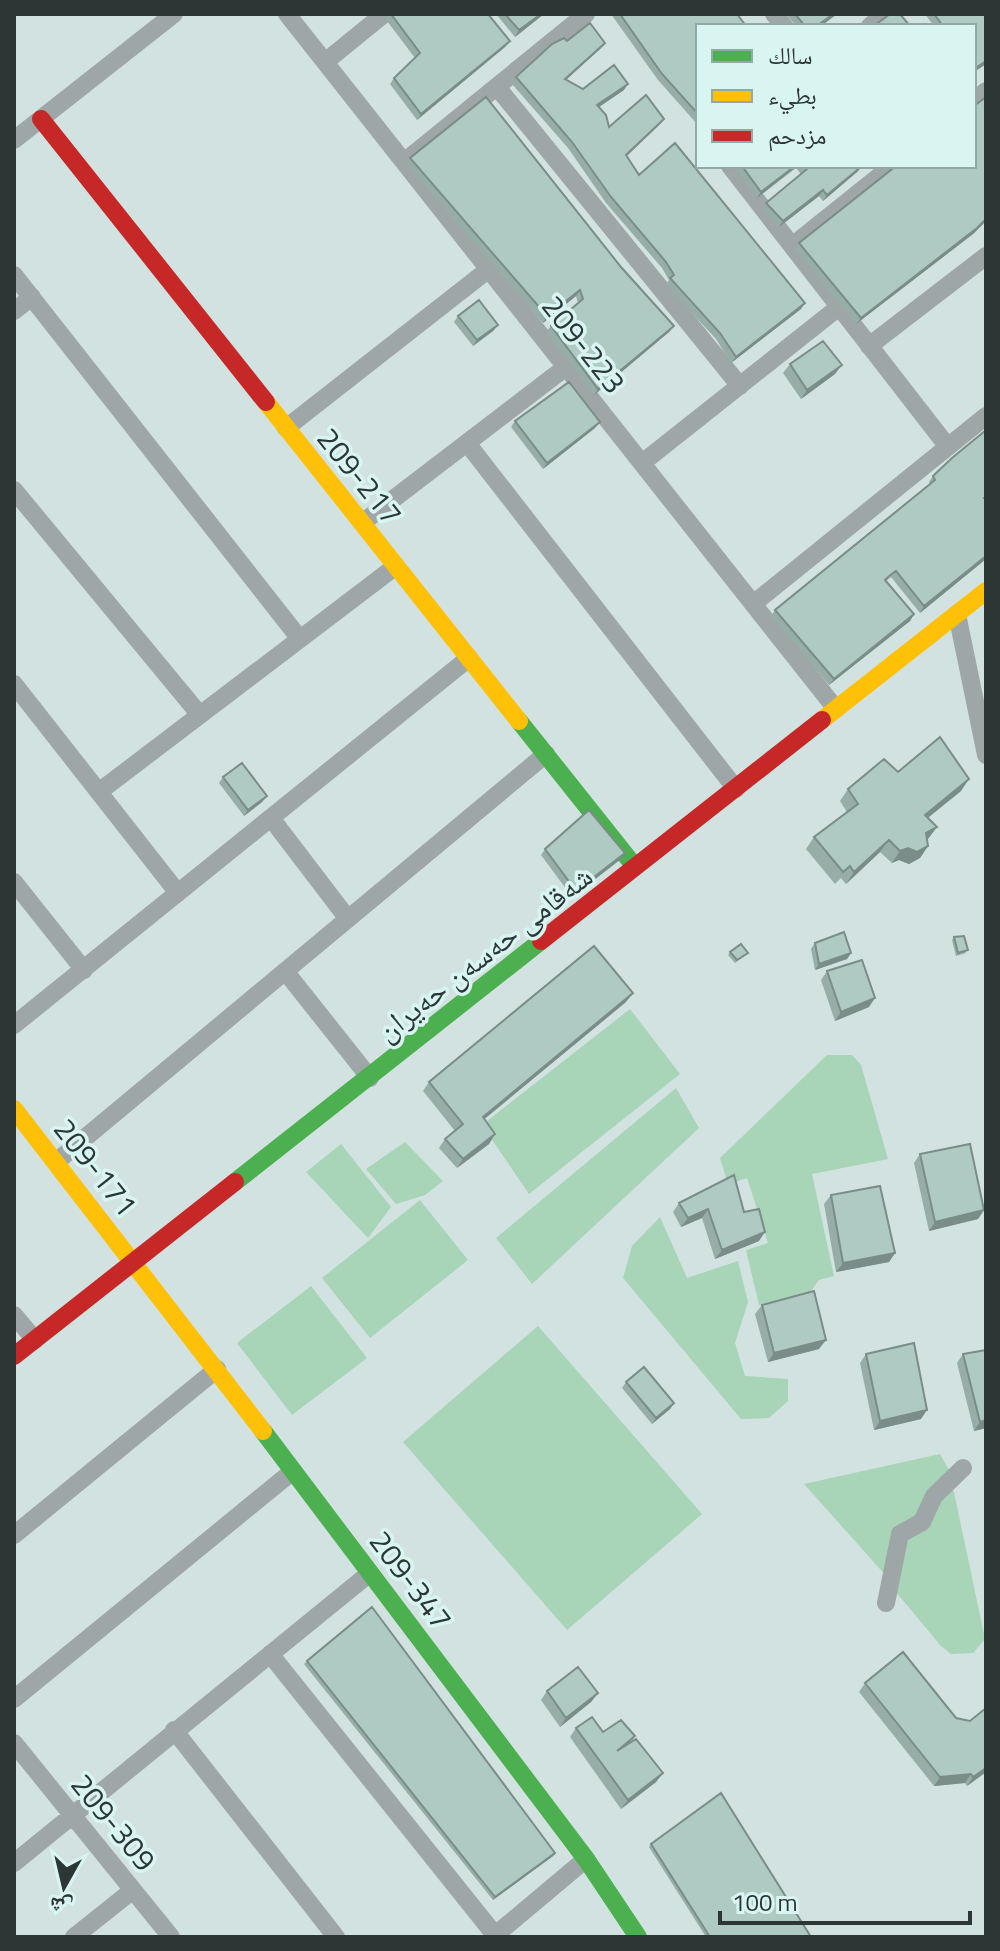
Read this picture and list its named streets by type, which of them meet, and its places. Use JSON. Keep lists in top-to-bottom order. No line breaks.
{"streets":{"street":["209-223","209-217","شەقامی حەسەن حەیران","209-171","209-347","209-309"]},"crossings":[["209-223","شەقامی حەسەن حەیران"],["209-217","شەقامی حەسەن حەیران"],["شەقامی حەسەن حەیران","209-171"],["شەقامی حەسەن حەیران","209-347"],["209-171","209-347"]],"legend":["سالك","بطيء","مزدحم"],"scale_bar":"100 m","north":"bottom"}
